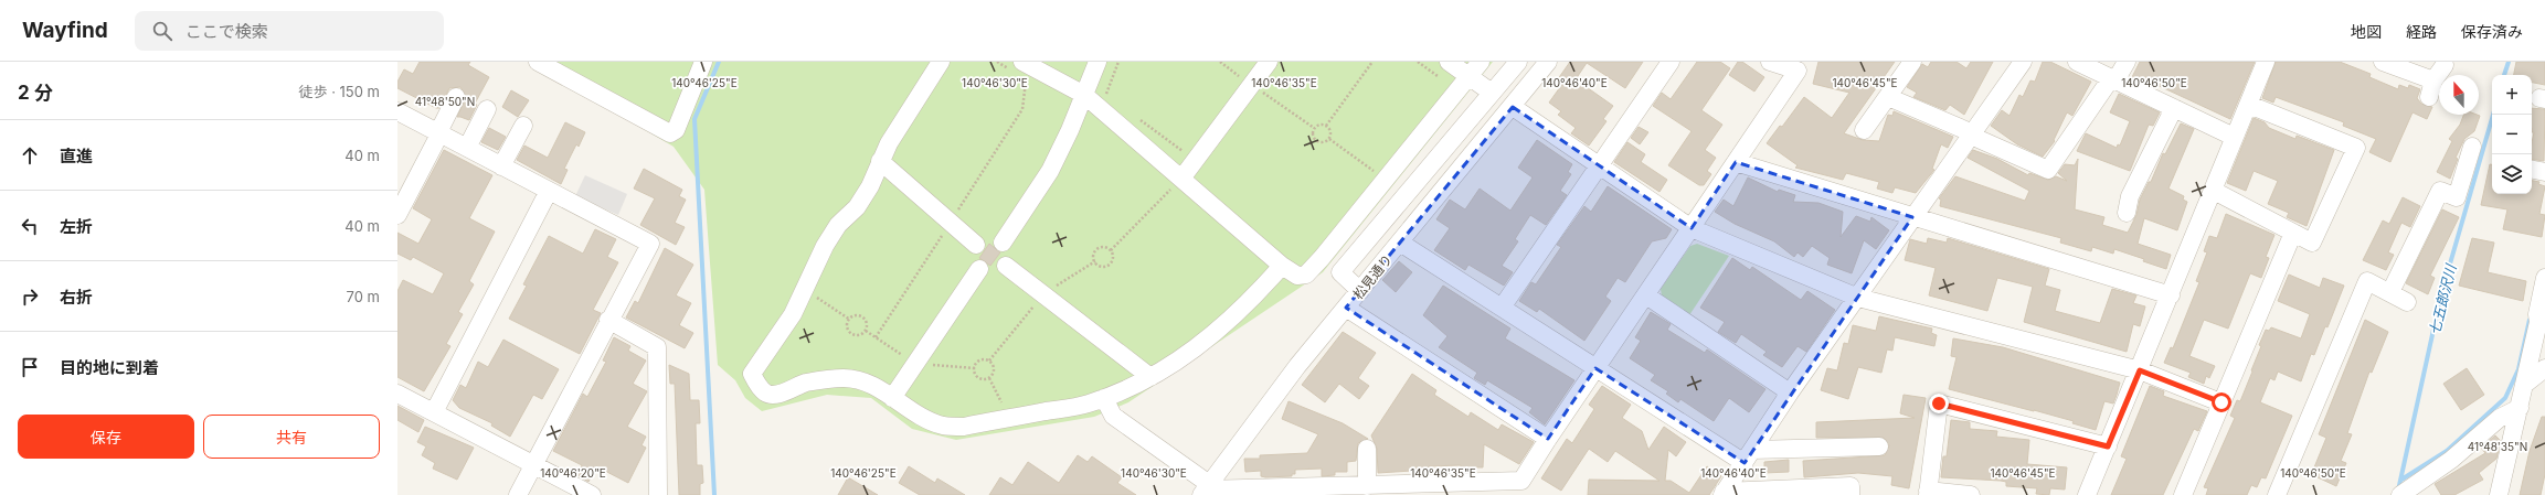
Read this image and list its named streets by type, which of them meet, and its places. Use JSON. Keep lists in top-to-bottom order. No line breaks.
{"streets":{"street":["松見通り"]},"water":["七五郎沢川"],"north":"top","page":{"header":"Wayfind","search":"ここで検索","nav":["地図","経路","保存済み"],"heading":["2 分","徒歩 · 150 m"],"map_buttons":["+","−"],"list":[["直進","40 m"],["左折","40 m"],["右折","70 m"],"目的地に到着"],"buttons":["保存","共有"]},"coordinates":["140°46'25\"E","140°46'30\"E","140°46'35\"E","140°46'45\"E","140°46'50\"E","140°46'40\"E","41°48'50\"N","41°48'35\"N","140°46'20\"E"]}
